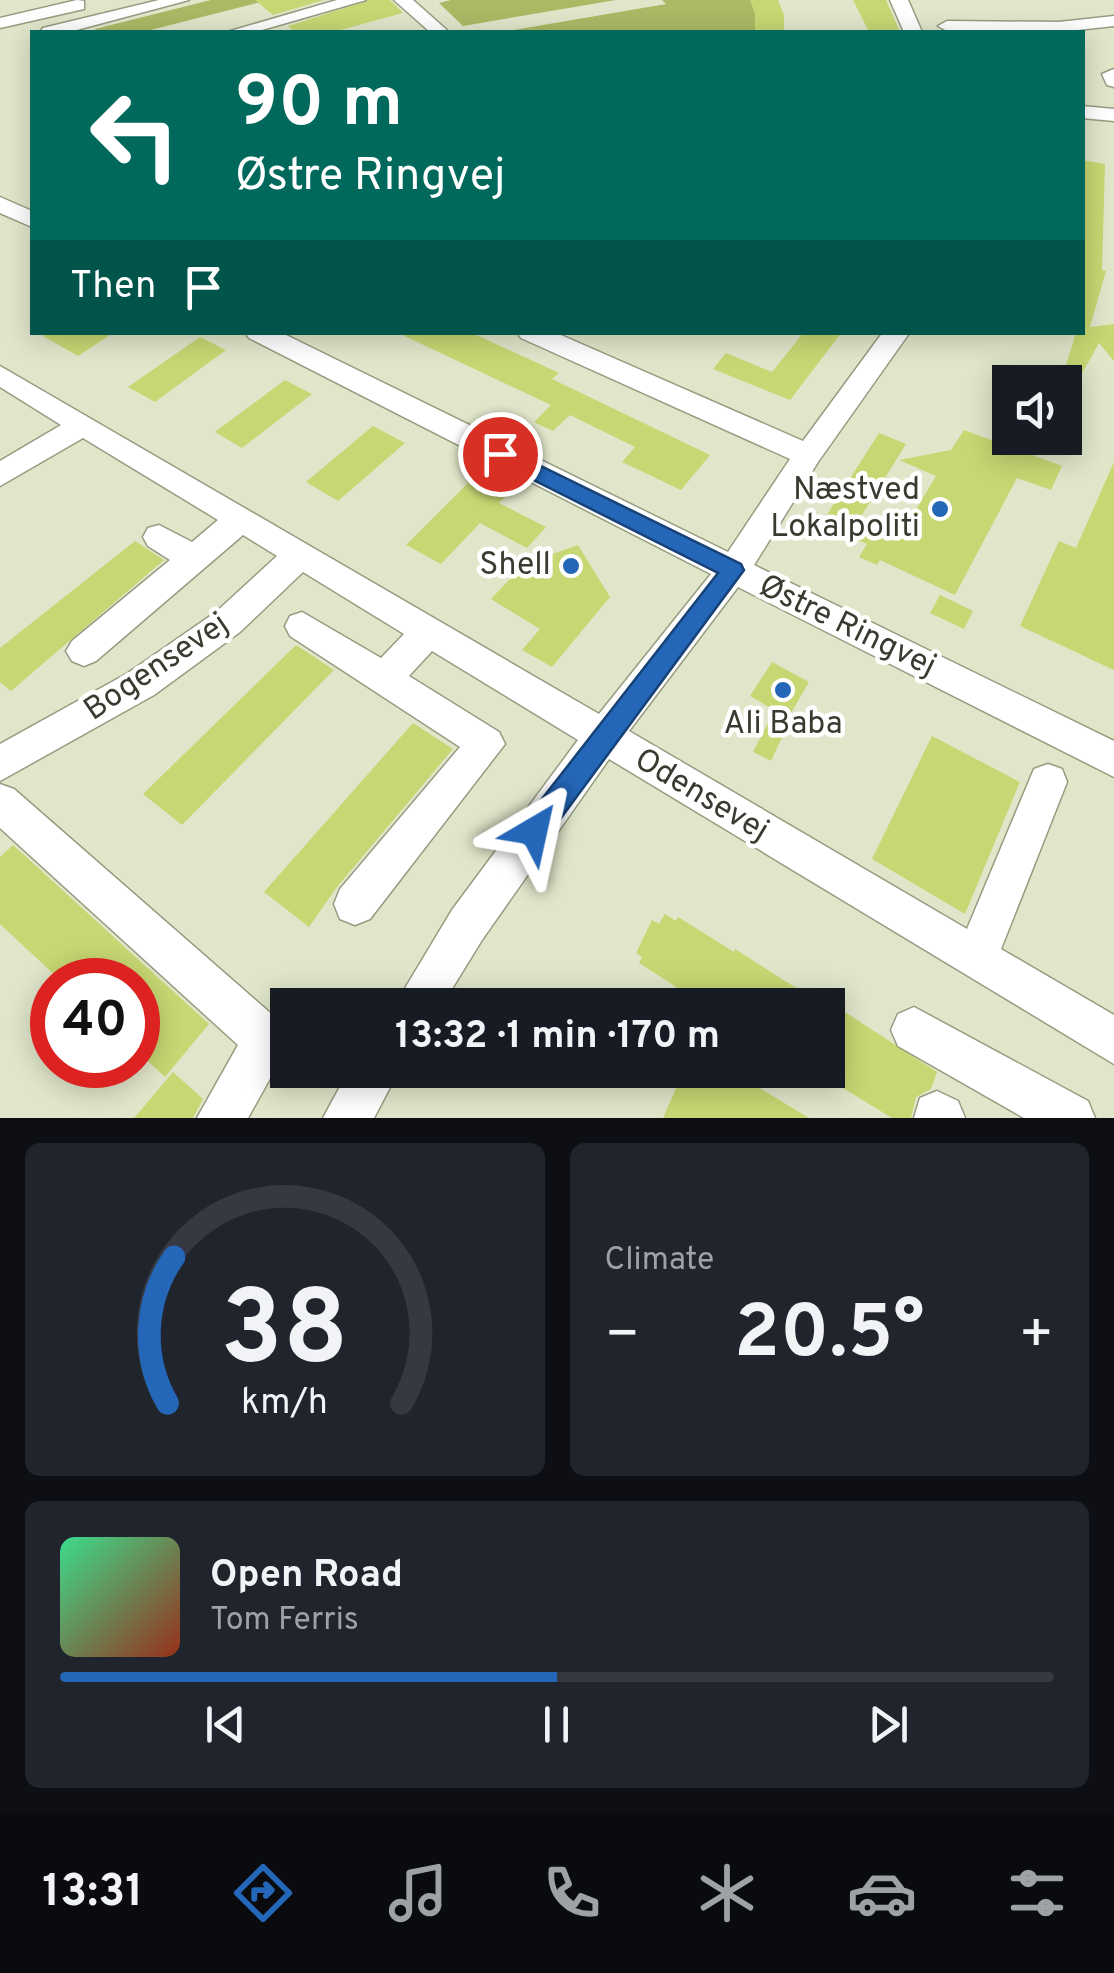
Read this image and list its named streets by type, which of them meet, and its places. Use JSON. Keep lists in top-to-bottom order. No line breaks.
{"streets":{"street":["Østre Ringvej","Bogensevej","Odensevej"]},"crossings":[["Bogensevej","Odensevej"]],"places":["Næstved Lokalpoliti","Shell","Ali Baba"],"page":{"turn":["90 m","Østre Ringvej"],"then":"Then","limit":"40","trip":"13:32 · 1 min · 170 m","tile":"Climate","heat":["−","20.5°","+"],"song":["Open Road","Tom Ferris"],"tabs":"13:31","gauge":["38","km/h"]}}
